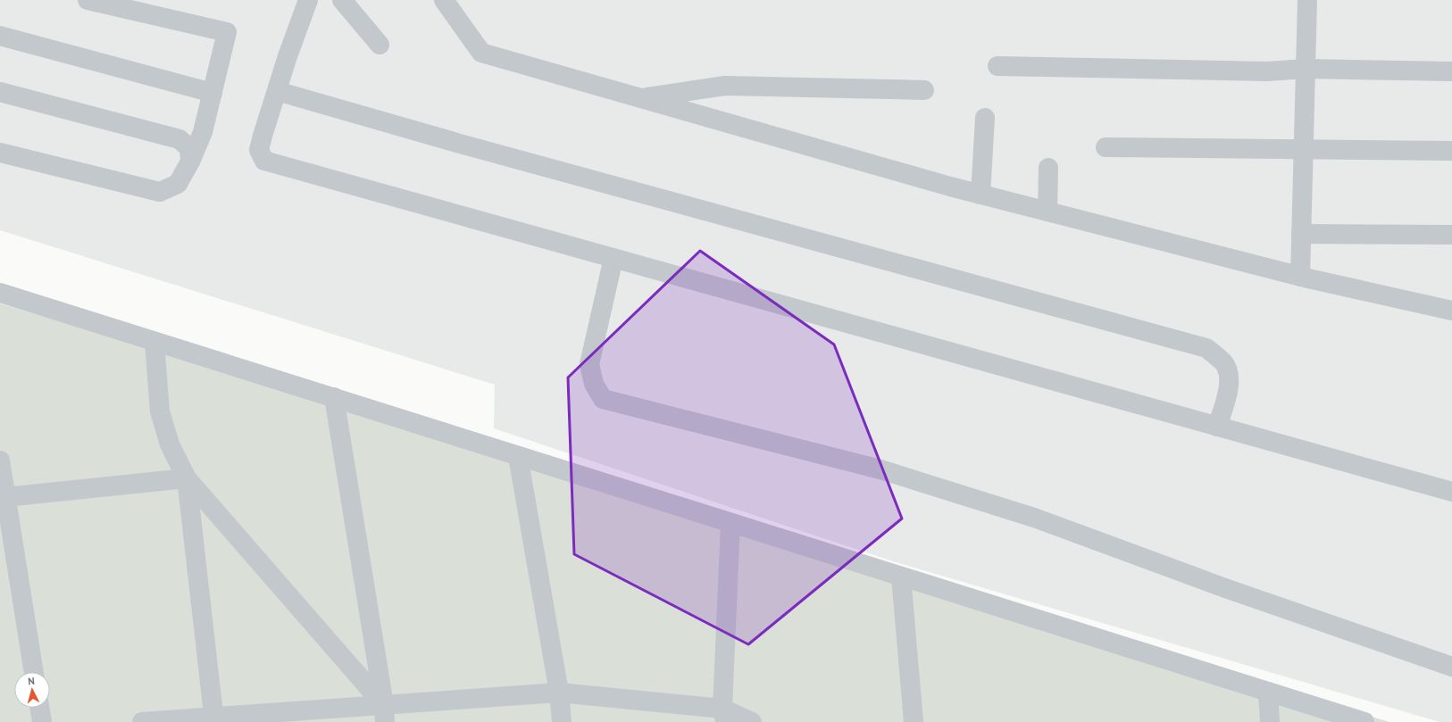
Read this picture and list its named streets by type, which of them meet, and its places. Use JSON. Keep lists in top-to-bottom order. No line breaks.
{"north":"top"}
